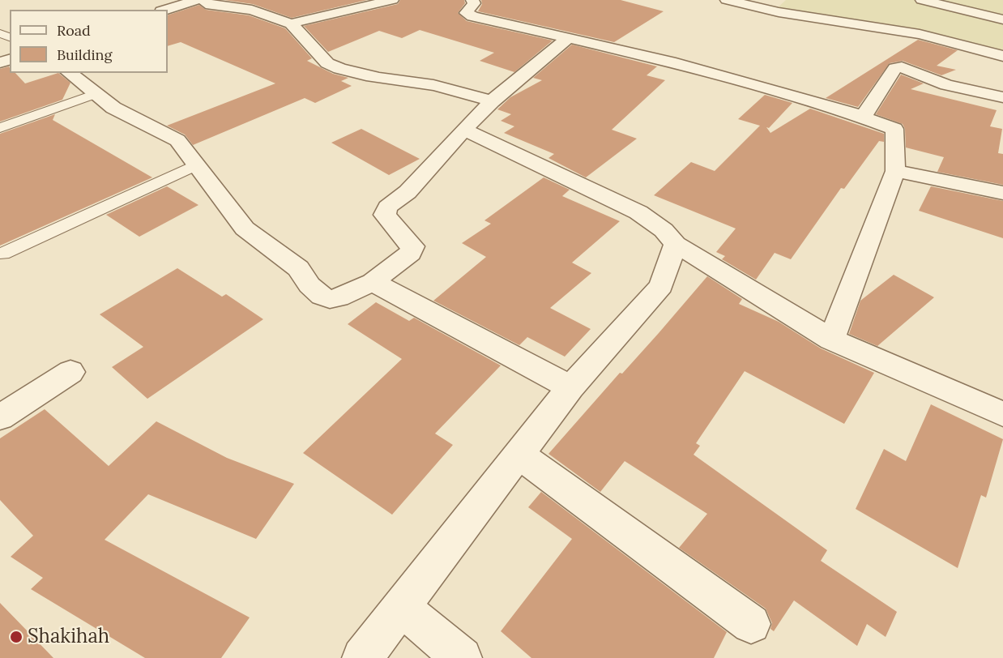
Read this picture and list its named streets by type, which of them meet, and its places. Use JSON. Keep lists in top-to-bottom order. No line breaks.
{"places":["Shakihah"],"legend":["Road","Building"]}
